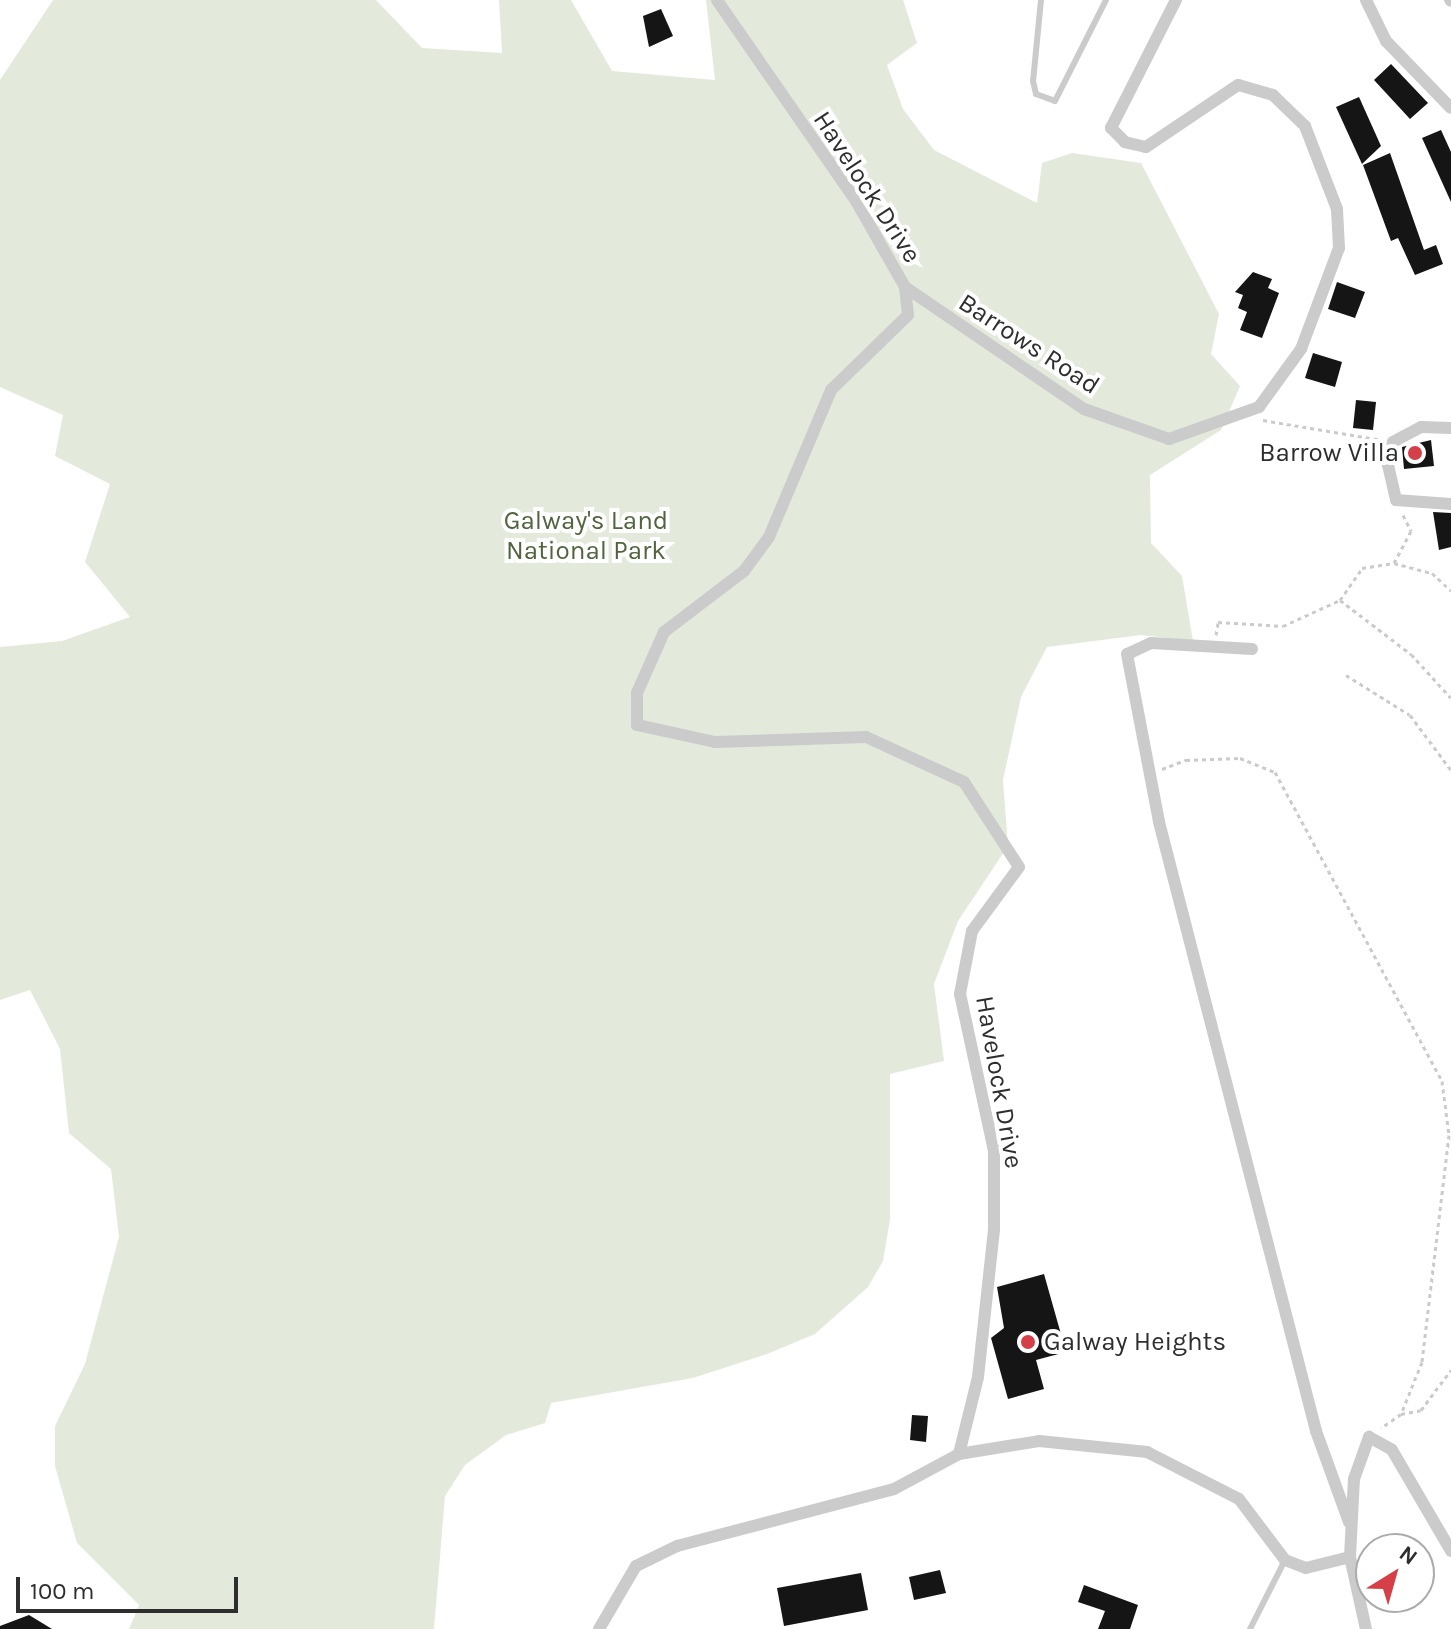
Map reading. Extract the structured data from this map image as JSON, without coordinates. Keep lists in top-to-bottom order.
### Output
{
  "streets": {
    "street": ["Havelock Drive", "Barrows Road"]
  },
  "crossings": [
    ["Havelock Drive", "Barrows Road"]
  ],
  "parks": ["Galway's Land National Park"],
  "places": ["Barrow Villa", "Galway Heights"],
  "scale_bar": "100 m",
  "north": "top right"
}
